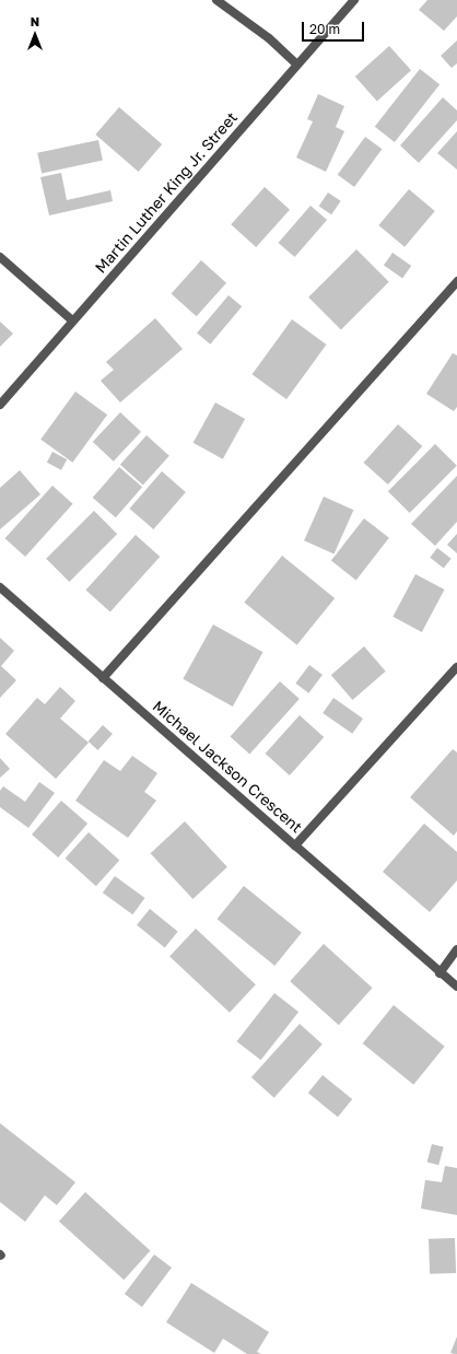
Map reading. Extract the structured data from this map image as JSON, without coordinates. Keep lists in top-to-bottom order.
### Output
{
  "streets": {
    "street": ["Martin Luther King Jr. Street", "Michael Jackson Crescent"]
  },
  "scale_bar": "20 m",
  "north": "top"
}
